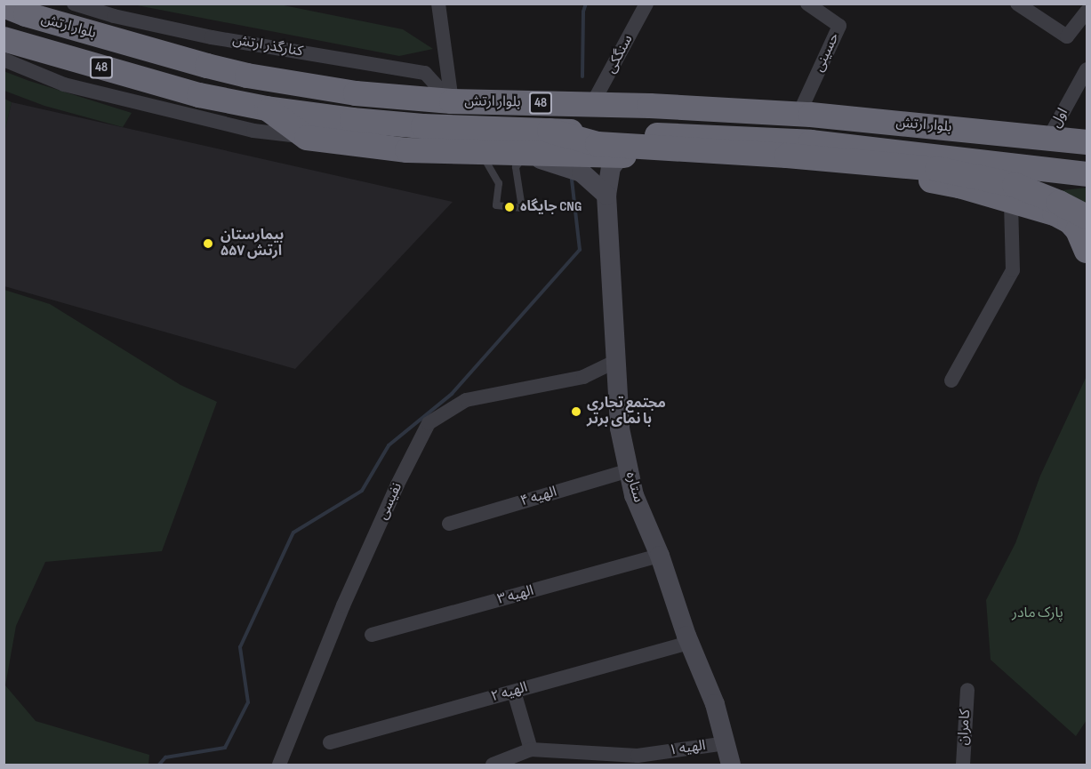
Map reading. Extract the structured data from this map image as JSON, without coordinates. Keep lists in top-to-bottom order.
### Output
{
  "streets": {
    "highway": ["بلوار ارتش", "48"],
    "street": [
      "کنارگذر ارتش",
      "حسینی",
      "سنگکی",
      "اول",
      "ستاره",
      "الهیه ۴",
      "نفیسی",
      "الهیه ۳",
      "الهیه ۲",
      "کامران",
      "الهیه ۱"
    ]
  },
  "crossings": [
    ["بلوار ارتش", "کنارگذر ارتش"],
    ["بلوار ارتش", "حسینی"],
    ["بلوار ارتش", "سنگکی"],
    ["بلوار ارتش", "48"],
    ["بلوار ارتش", "اول"],
    ["ستاره", "الهیه ۴"],
    ["ستاره", "نفیسی"],
    ["ستاره", "الهیه ۳"],
    ["ستاره", "الهیه ۲"],
    ["ستاره", "الهیه ۱"]
  ],
  "parks": ["پارک مادر"],
  "places": ["جایگاه CNG", "بیمارستان ۵۵۷ ارتش", "مجتمع تجاری با نمای برتر"]
}
